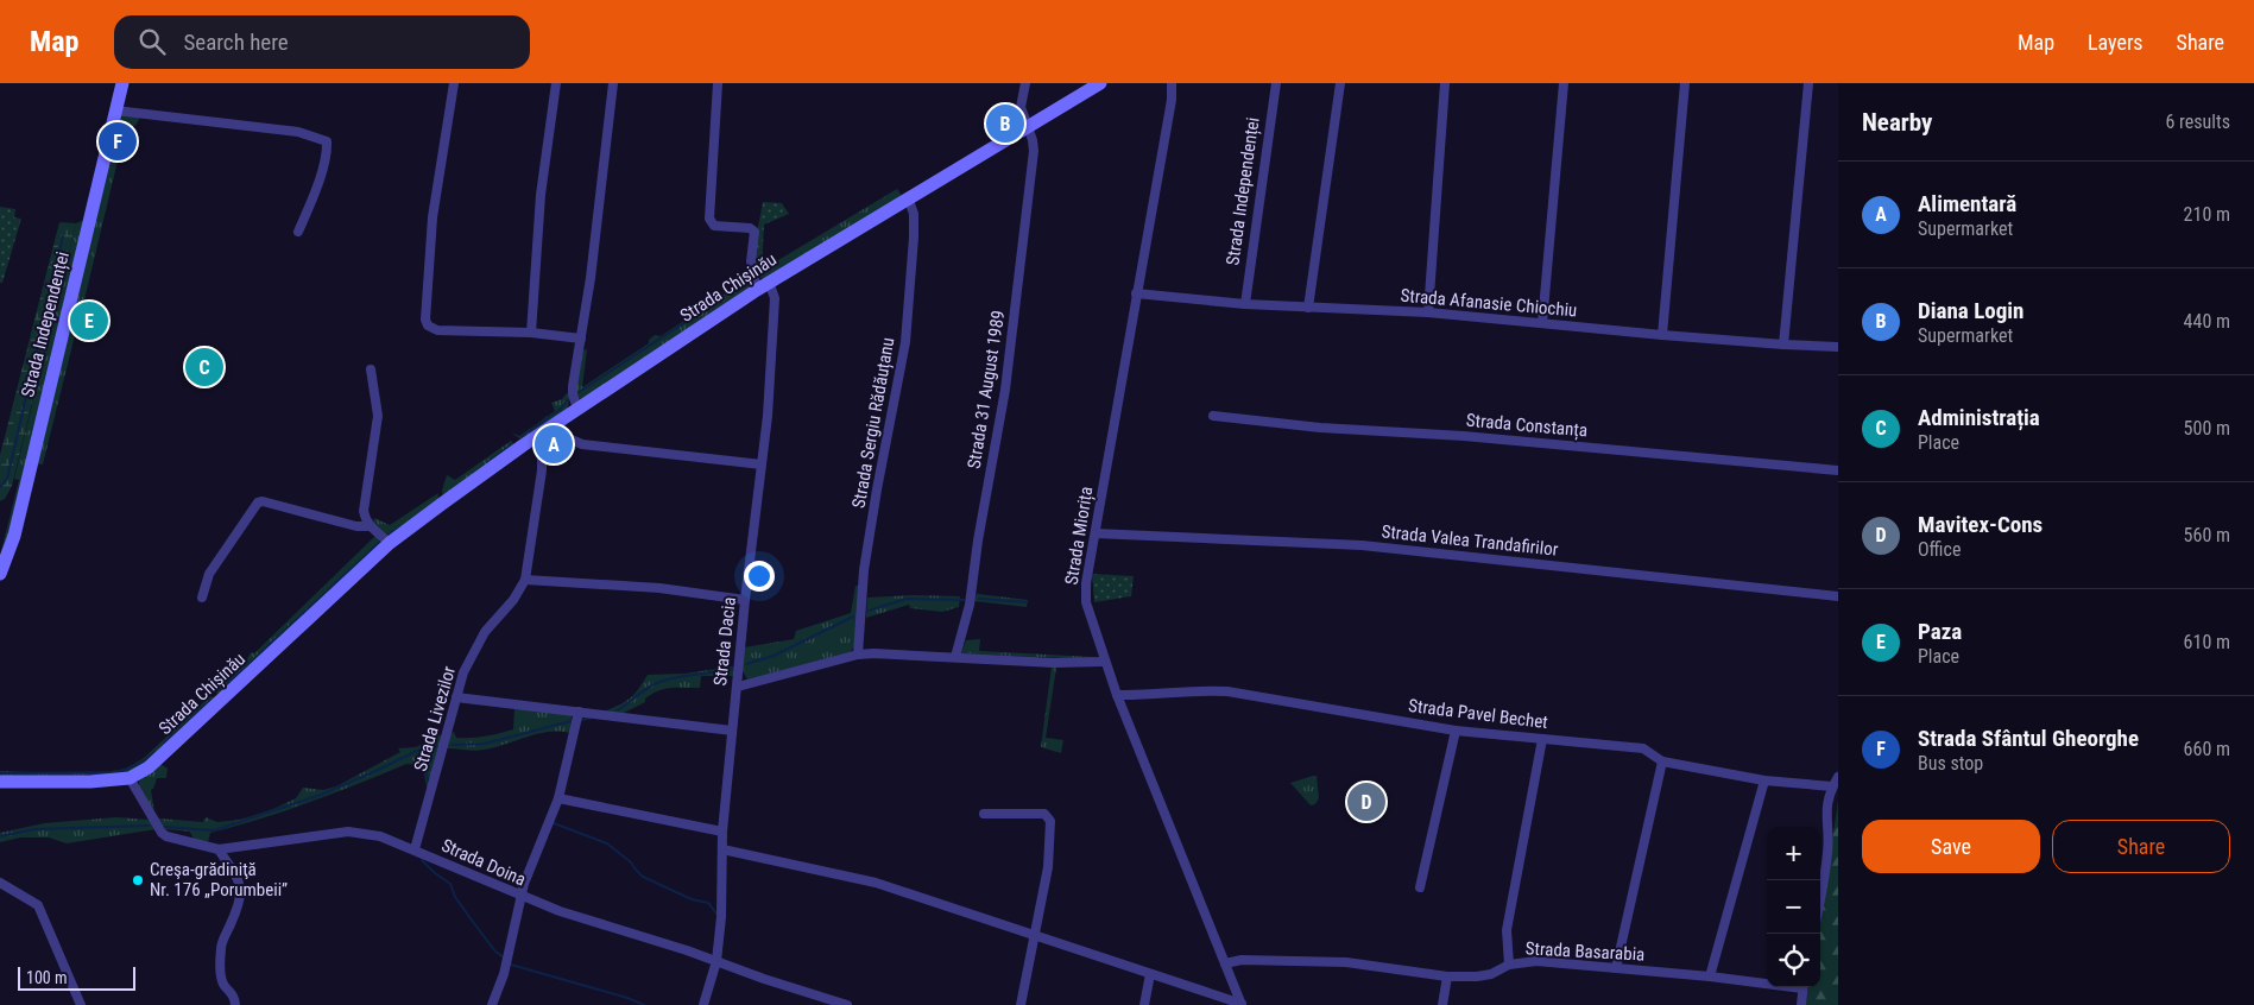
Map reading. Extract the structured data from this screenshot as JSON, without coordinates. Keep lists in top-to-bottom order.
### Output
{
  "streets": {
    "street": [
      "Strada Independenței",
      "Strada Chișinău",
      "Strada Afanasie Chiochiu",
      "Strada 31 August 1989",
      "Strada Sergiu Rădăuțanu",
      "Strada Constanța",
      "Strada Miorița",
      "Strada Valea Trandafirilor",
      "Strada Dacia",
      "Strada Pavel Bechet",
      "Strada Livezilor",
      "Strada Doina",
      "Strada Basarabia"
    ]
  },
  "crossings": [
    ["Strada Independenței", "Strada Afanasie Chiochiu"],
    ["Strada Chișinău", "Strada 31 August 1989"],
    ["Strada Chișinău", "Strada Sergiu Rădăuțanu"],
    ["Strada Chișinău", "Strada Dacia"],
    ["Strada Chișinău", "Strada Livezilor"],
    ["Strada Chișinău", "Strada Doina"],
    ["Strada Afanasie Chiochiu", "Strada Miorița"],
    ["Strada Miorița", "Strada Valea Trandafirilor"],
    ["Strada Miorița", "Strada Pavel Bechet"],
    ["Strada Miorița", "Strada Basarabia"],
    ["Strada Dacia", "Strada Doina"],
    ["Strada Livezilor", "Strada Doina"]
  ],
  "places": ["Creşa-grădiniţă Nr. 176 „Porumbeii”"],
  "scale_bar": "100 m",
  "page": {
    "header": "Map",
    "search": "Search here",
    "nav": ["Map", "Layers", "Share"],
    "heading": ["Nearby", "6 results"],
    "pins": [
      "B",
      "F",
      "E",
      "C",
      "A",
      "D"
    ],
    "list": [
      {
        "mark": "A",
        "name": "Alimentară",
        "note": "Supermarket",
        "value": "210 m"
      },
      {
        "mark": "B",
        "name": "Diana Login",
        "note": "Supermarket",
        "value": "440 m"
      },
      {
        "mark": "C",
        "name": "Administrația",
        "note": "Place",
        "value": "500 m"
      },
      {
        "mark": "D",
        "name": "Mavitex-Cons",
        "note": "Office",
        "value": "560 m"
      },
      {
        "mark": "E",
        "name": "Paza",
        "note": "Place",
        "value": "610 m"
      },
      {
        "mark": "F",
        "name": "Strada Sfântul Gheorghe",
        "note": "Bus stop",
        "value": "660 m"
      }
    ],
    "buttons": ["Save", "Share"],
    "map_buttons": ["+", "−"],
    "scale": "100 m"
  }
}
